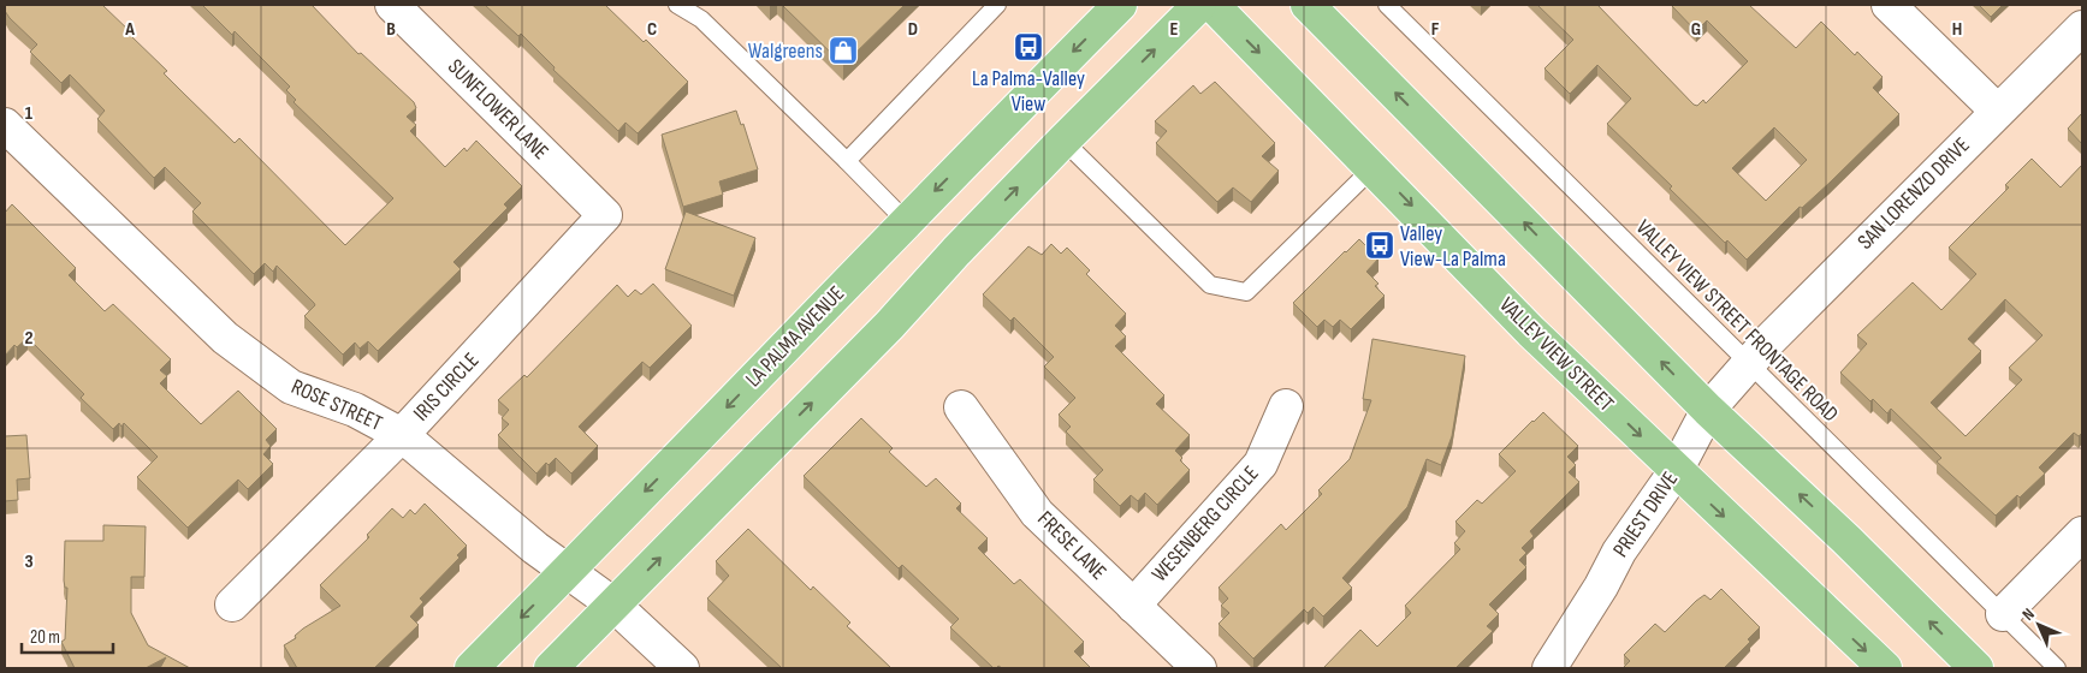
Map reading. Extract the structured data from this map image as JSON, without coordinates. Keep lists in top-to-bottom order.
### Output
{
  "streets": {
    "main road": ["LA PALMA AVENUE", "VALLEY VIEW STREET"],
    "street": [
      "SUNFLOWER LANE",
      "SAN LORENZO DRIVE",
      "IRIS CIRCLE",
      "ROSE STREET",
      "PRIEST DRIVE",
      "WESENBERG CIRCLE",
      "FRESE LANE"
    ],
    "lane": ["VALLEY VIEW STREET FRONTAGE ROAD"]
  },
  "crossings": [
    ["SUNFLOWER LANE", "IRIS CIRCLE"],
    ["SAN LORENZO DRIVE", "VALLEY VIEW STREET FRONTAGE ROAD"],
    ["SAN LORENZO DRIVE", "PRIEST DRIVE"],
    ["VALLEY VIEW STREET FRONTAGE ROAD", "PRIEST DRIVE"],
    ["LA PALMA AVENUE", "ROSE STREET"],
    ["VALLEY VIEW STREET", "PRIEST DRIVE"],
    ["IRIS CIRCLE", "ROSE STREET"],
    ["WESENBERG CIRCLE", "FRESE LANE"]
  ],
  "places": {
    "bus stop": ["La Palma-Valley View", "Valley View-La Palma"],
    "shop": ["Walgreens"]
  },
  "scale_bar": "20 m",
  "north": "top left",
  "grid": {
    "columns": [
      "A",
      "B",
      "C",
      "D",
      "E",
      "F",
      "G",
      "H"
    ],
    "rows": ["1", "2", "3"]
  }
}
